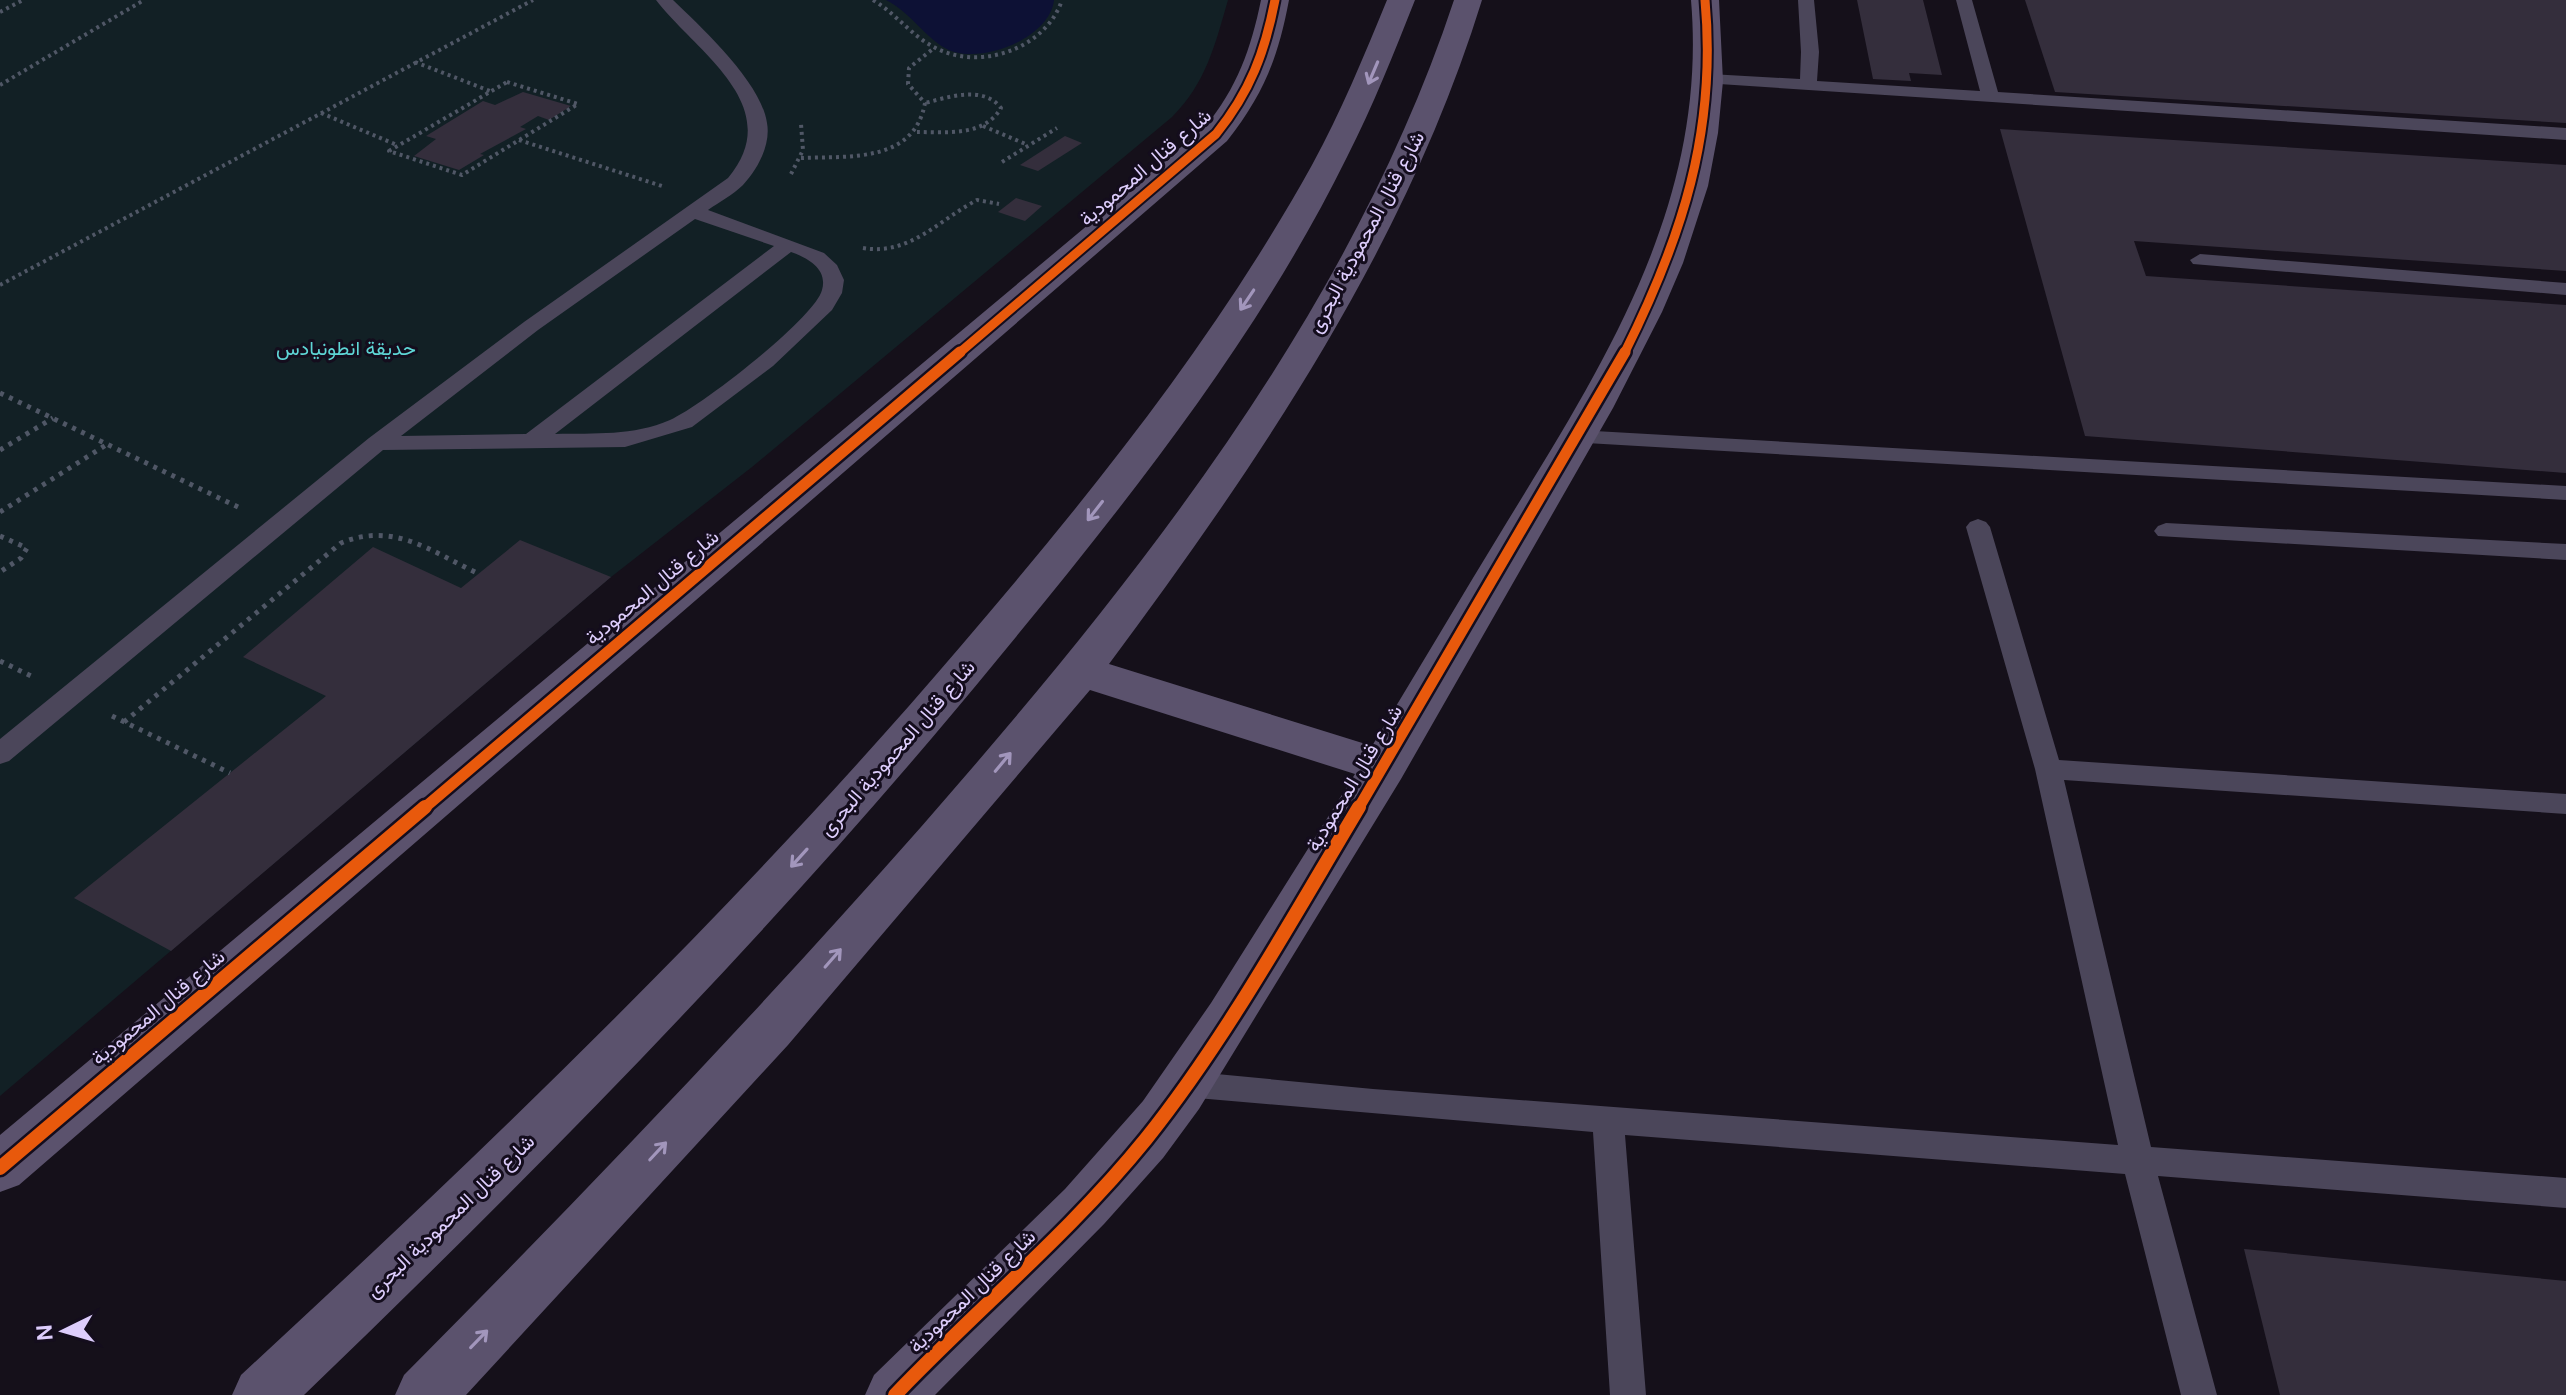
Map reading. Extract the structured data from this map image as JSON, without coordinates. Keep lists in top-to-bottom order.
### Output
{
  "streets": {
    "main road": ["شارع قنال المحمودية", "شارع قنال المحمودية البحرى"]
  },
  "parks": ["حديقة انطونيادس"],
  "north": "left"
}
